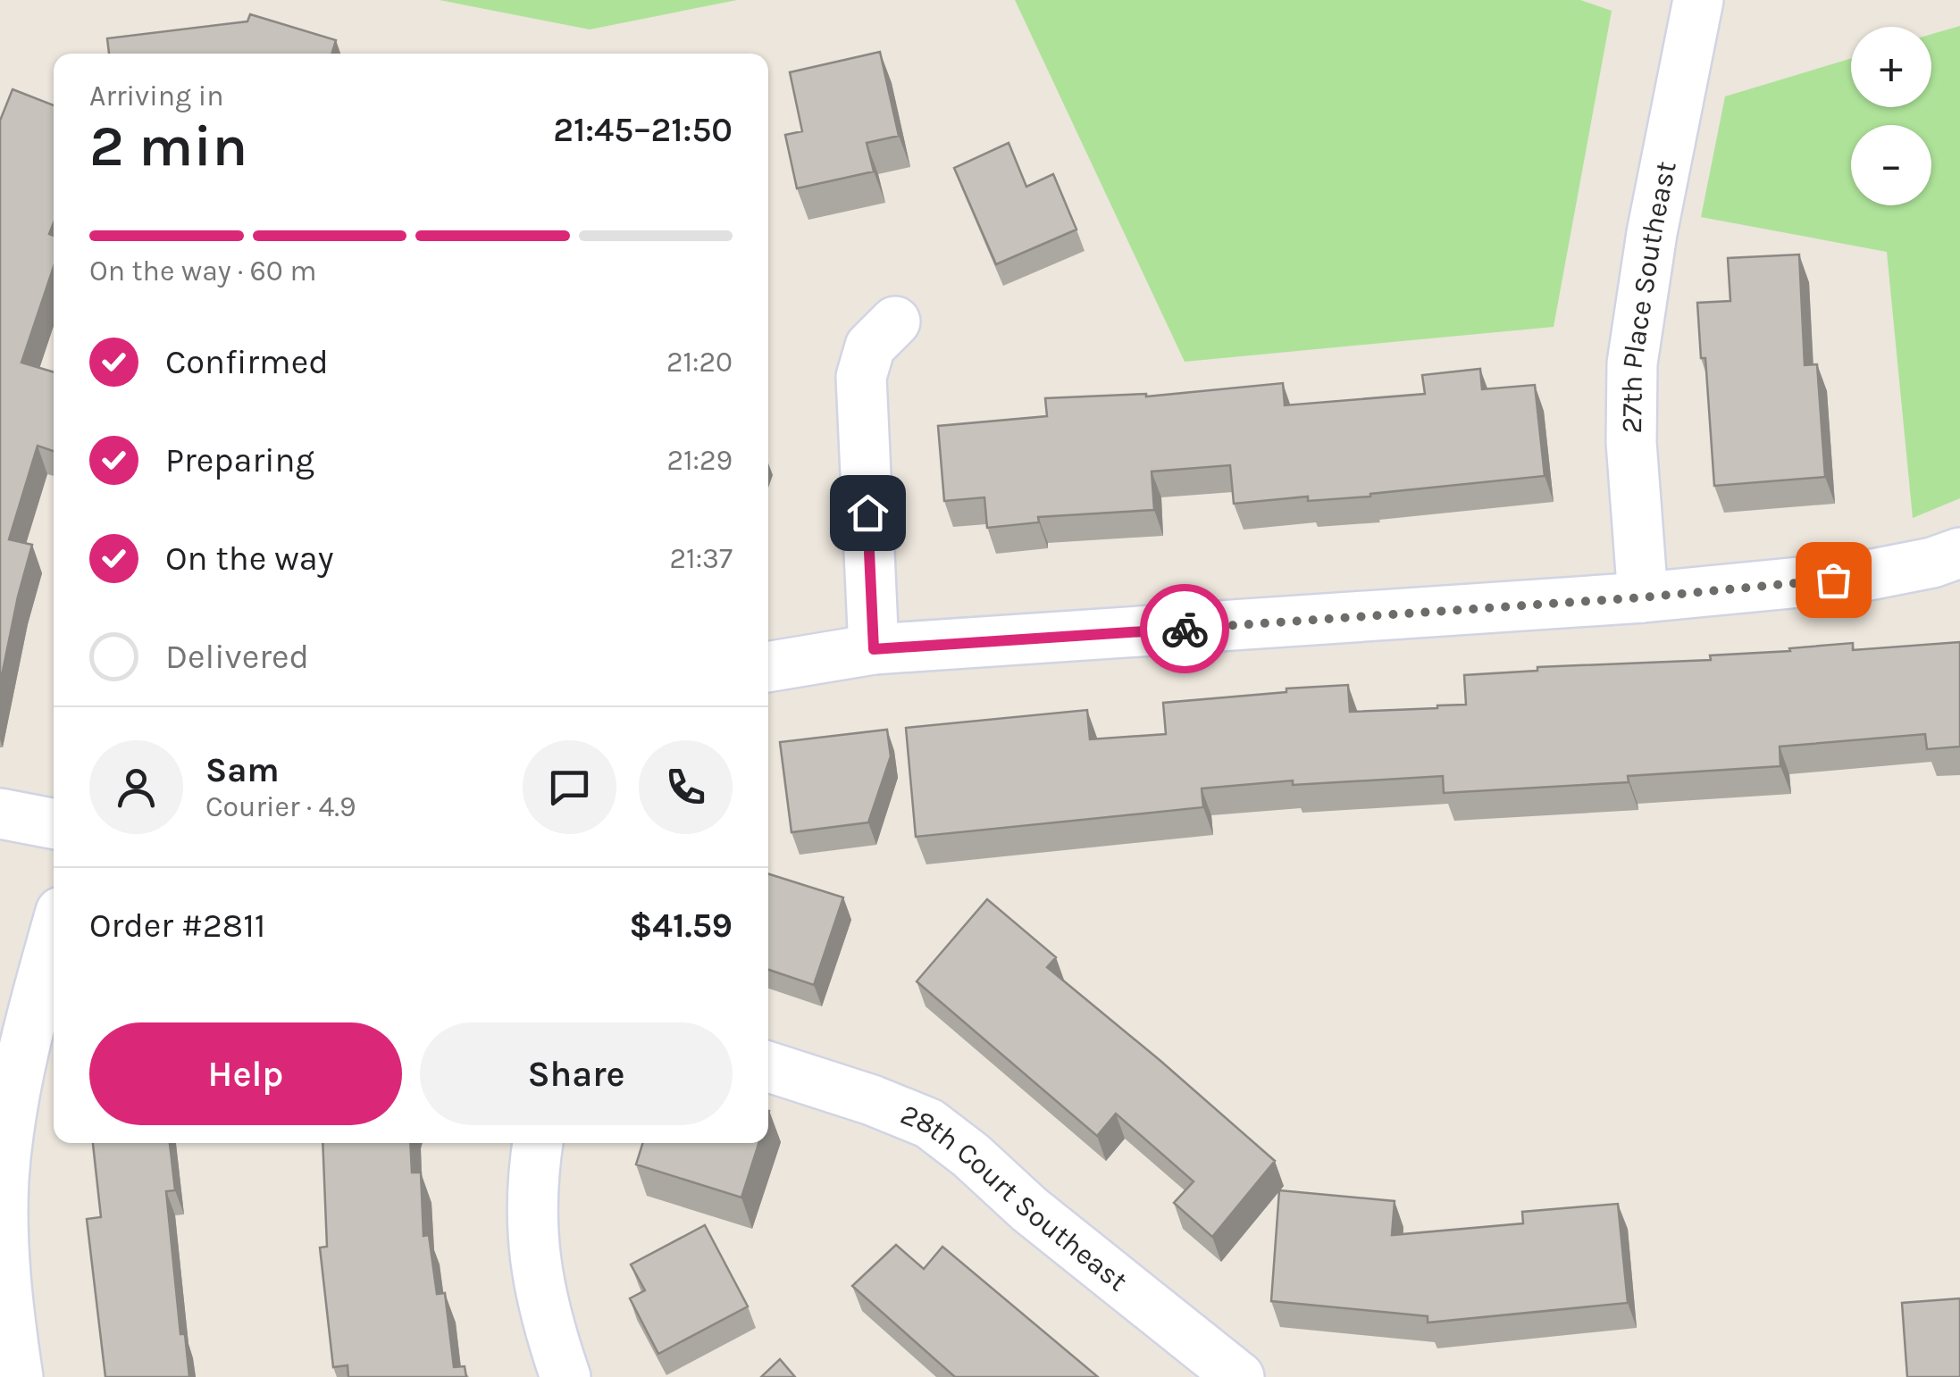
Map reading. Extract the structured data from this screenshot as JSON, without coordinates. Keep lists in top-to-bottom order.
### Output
{
  "streets": {
    "street": ["27th Place Southeast", "28th Court Southeast"]
  },
  "page": {
    "map_buttons": ["+", "−"],
    "heading": ["2 min", "Arriving in", "21:45–21:50"],
    "panel": [
      "Sam",
      "Courier · 4.9",
      "Order #2811",
      "$41.59"
    ],
    "bar": "On the way · 60 m",
    "list": [
      ["Confirmed", "21:20"],
      ["Preparing", "21:29"],
      ["On the way", "21:37"],
      "Delivered"
    ],
    "buttons": ["Help", "Share"]
  }
}
